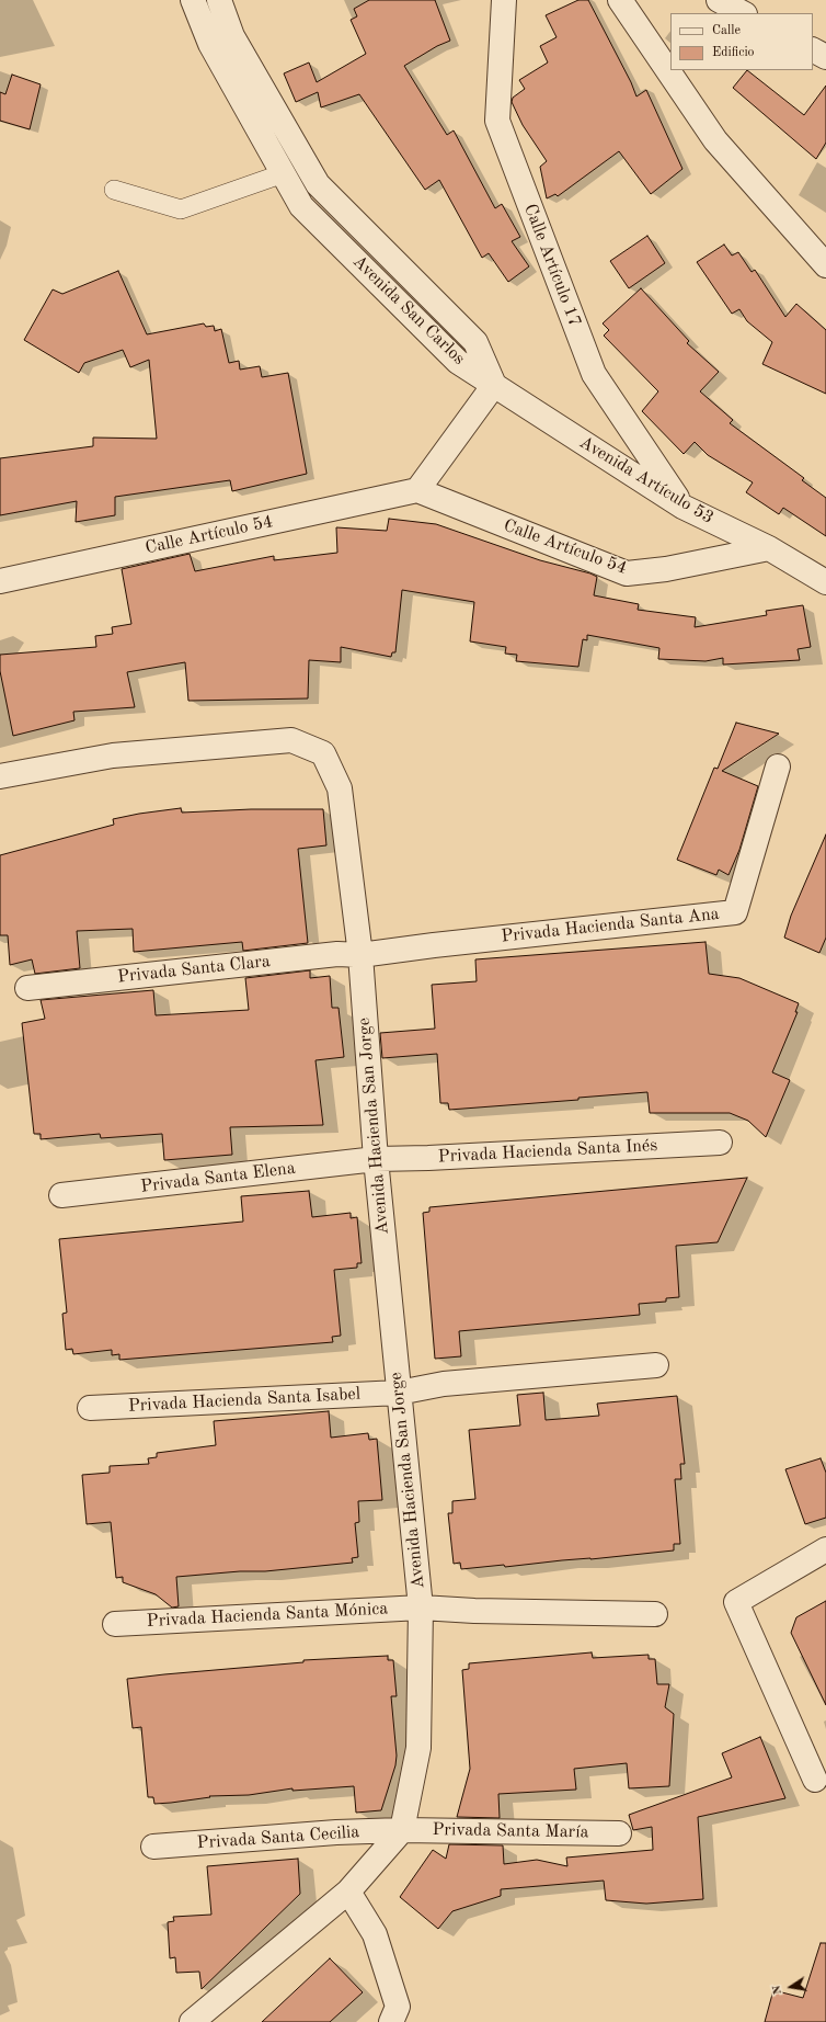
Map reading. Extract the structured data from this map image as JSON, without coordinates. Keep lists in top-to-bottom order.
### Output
{
  "streets": {
    "street": [
      "Calle Artículo 17",
      "Avenida San Carlos",
      "Avenida Artículo 53",
      "Calle Artículo 54",
      "Privada Hacienda Santa Ana",
      "Privada Santa Clara",
      "Avenida Hacienda San Jorge",
      "Privada Hacienda Santa Inés",
      "Privada Santa Elena",
      "Privada Hacienda Santa Isabel",
      "Privada Hacienda Santa Mónica",
      "Privada Santa María",
      "Privada Santa Cecilia"
    ]
  },
  "crossings": [
    ["Calle Artículo 17", "Avenida Artículo 53"],
    ["Avenida San Carlos", "Avenida Artículo 53"],
    ["Avenida Artículo 53", "Calle Artículo 54"],
    ["Privada Hacienda Santa Ana", "Privada Santa Clara"],
    ["Privada Hacienda Santa Ana", "Avenida Hacienda San Jorge"],
    ["Privada Santa Clara", "Avenida Hacienda San Jorge"],
    ["Avenida Hacienda San Jorge", "Privada Hacienda Santa Inés"],
    ["Avenida Hacienda San Jorge", "Privada Santa Elena"],
    ["Avenida Hacienda San Jorge", "Privada Hacienda Santa Isabel"],
    ["Avenida Hacienda San Jorge", "Privada Hacienda Santa Mónica"],
    ["Avenida Hacienda San Jorge", "Privada Santa María"],
    ["Avenida Hacienda San Jorge", "Privada Santa Cecilia"],
    ["Privada Hacienda Santa Inés", "Privada Santa Elena"],
    ["Privada Santa María", "Privada Santa Cecilia"]
  ],
  "legend": ["Calle", "Edificio"],
  "north": "left"
}
